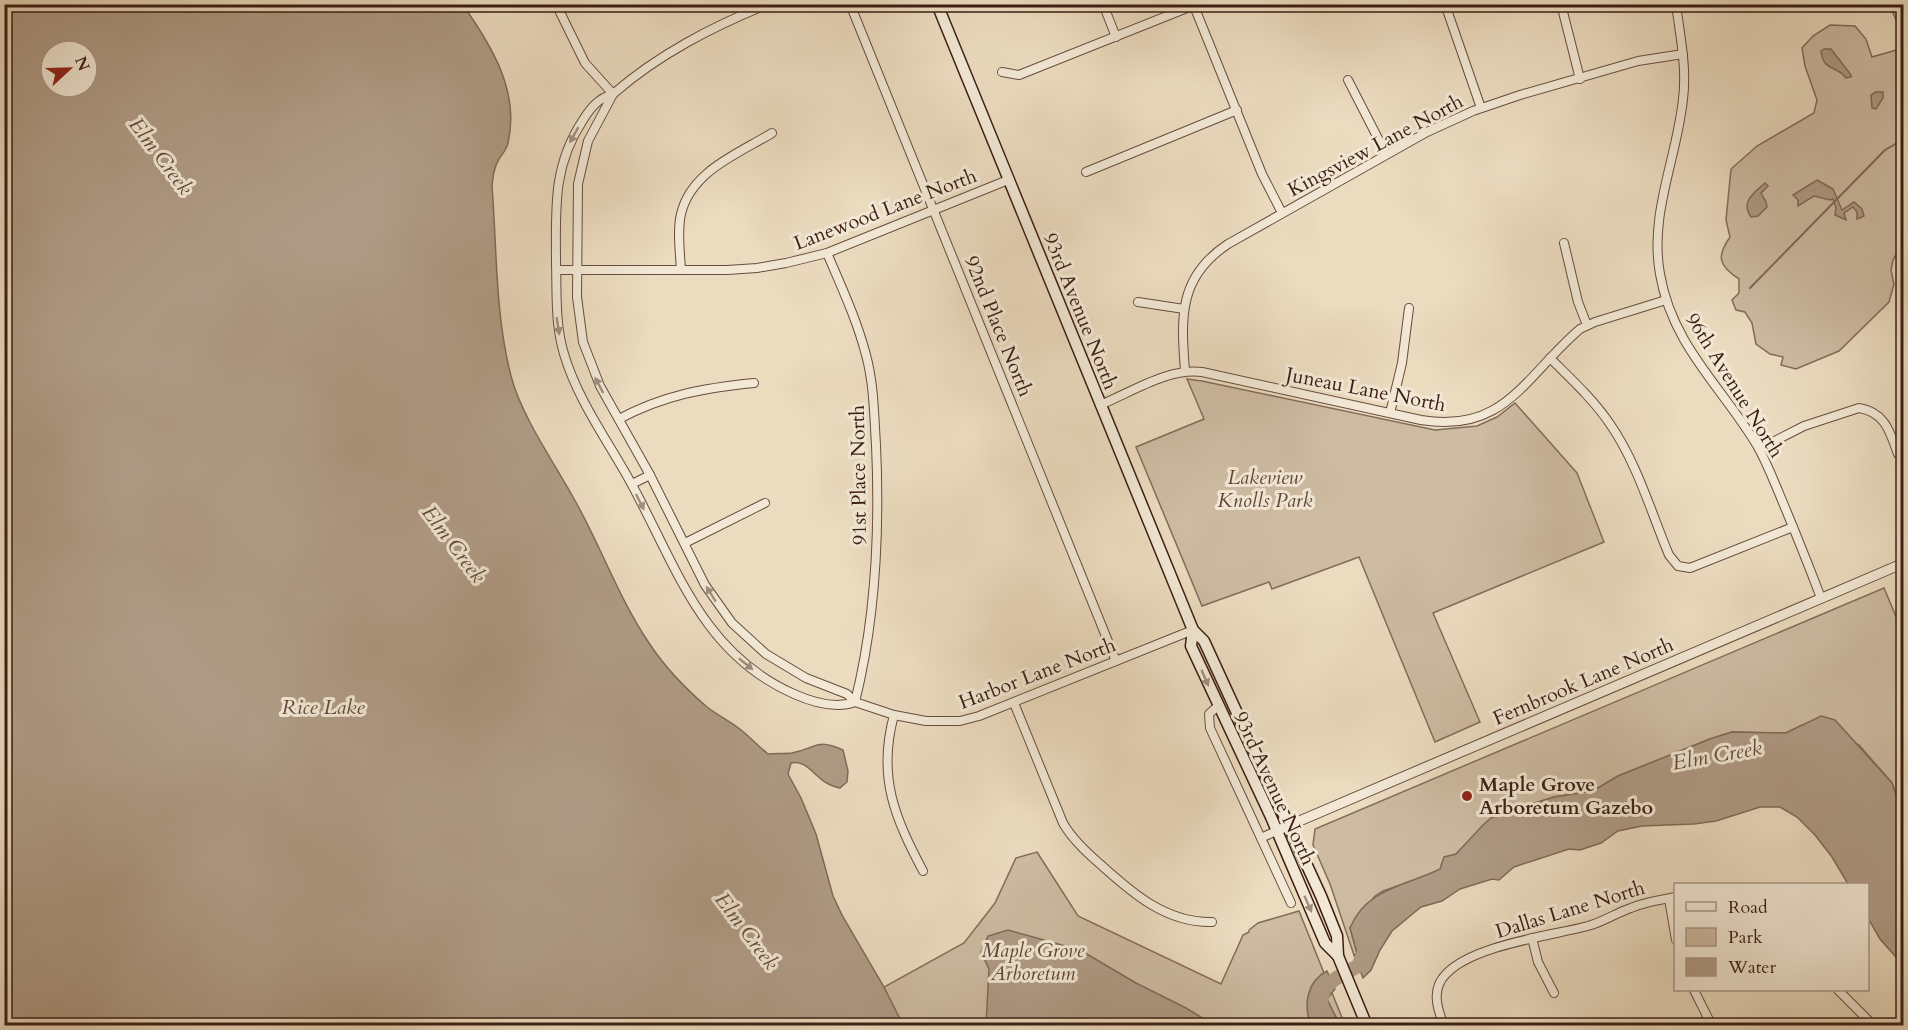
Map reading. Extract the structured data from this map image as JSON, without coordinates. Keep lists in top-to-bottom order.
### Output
{
  "streets": {
    "main road": ["93rd Avenue North"],
    "street": [
      "Kingsview Lane North",
      "Lanewood Lane North",
      "92nd Place North",
      "96th Avenue North",
      "Juneau Lane North",
      "91st Place North",
      "Harbor Lane North",
      "Fernbrook Lane North",
      "Dallas Lane North"
    ]
  },
  "crossings": [
    ["Kingsview Lane North", "96th Avenue North"],
    ["Kingsview Lane North", "Juneau Lane North"],
    ["Lanewood Lane North", "93rd Avenue North"],
    ["Lanewood Lane North", "92nd Place North"],
    ["Lanewood Lane North", "91st Place North"],
    ["93rd Avenue North", "Juneau Lane North"],
    ["93rd Avenue North", "Harbor Lane North"],
    ["93rd Avenue North", "Fernbrook Lane North"],
    ["92nd Place North", "Harbor Lane North"],
    ["96th Avenue North", "Juneau Lane North"],
    ["96th Avenue North", "Fernbrook Lane North"],
    ["91st Place North", "Harbor Lane North"]
  ],
  "water": ["Elm Creek", "Rice Lake"],
  "parks": ["Lakeview Knolls Park", "Maple Grove Arboretum"],
  "places": ["Maple Grove Arboretum Gazebo"],
  "legend": ["Road", "Park", "Water"],
  "north": "right"
}
